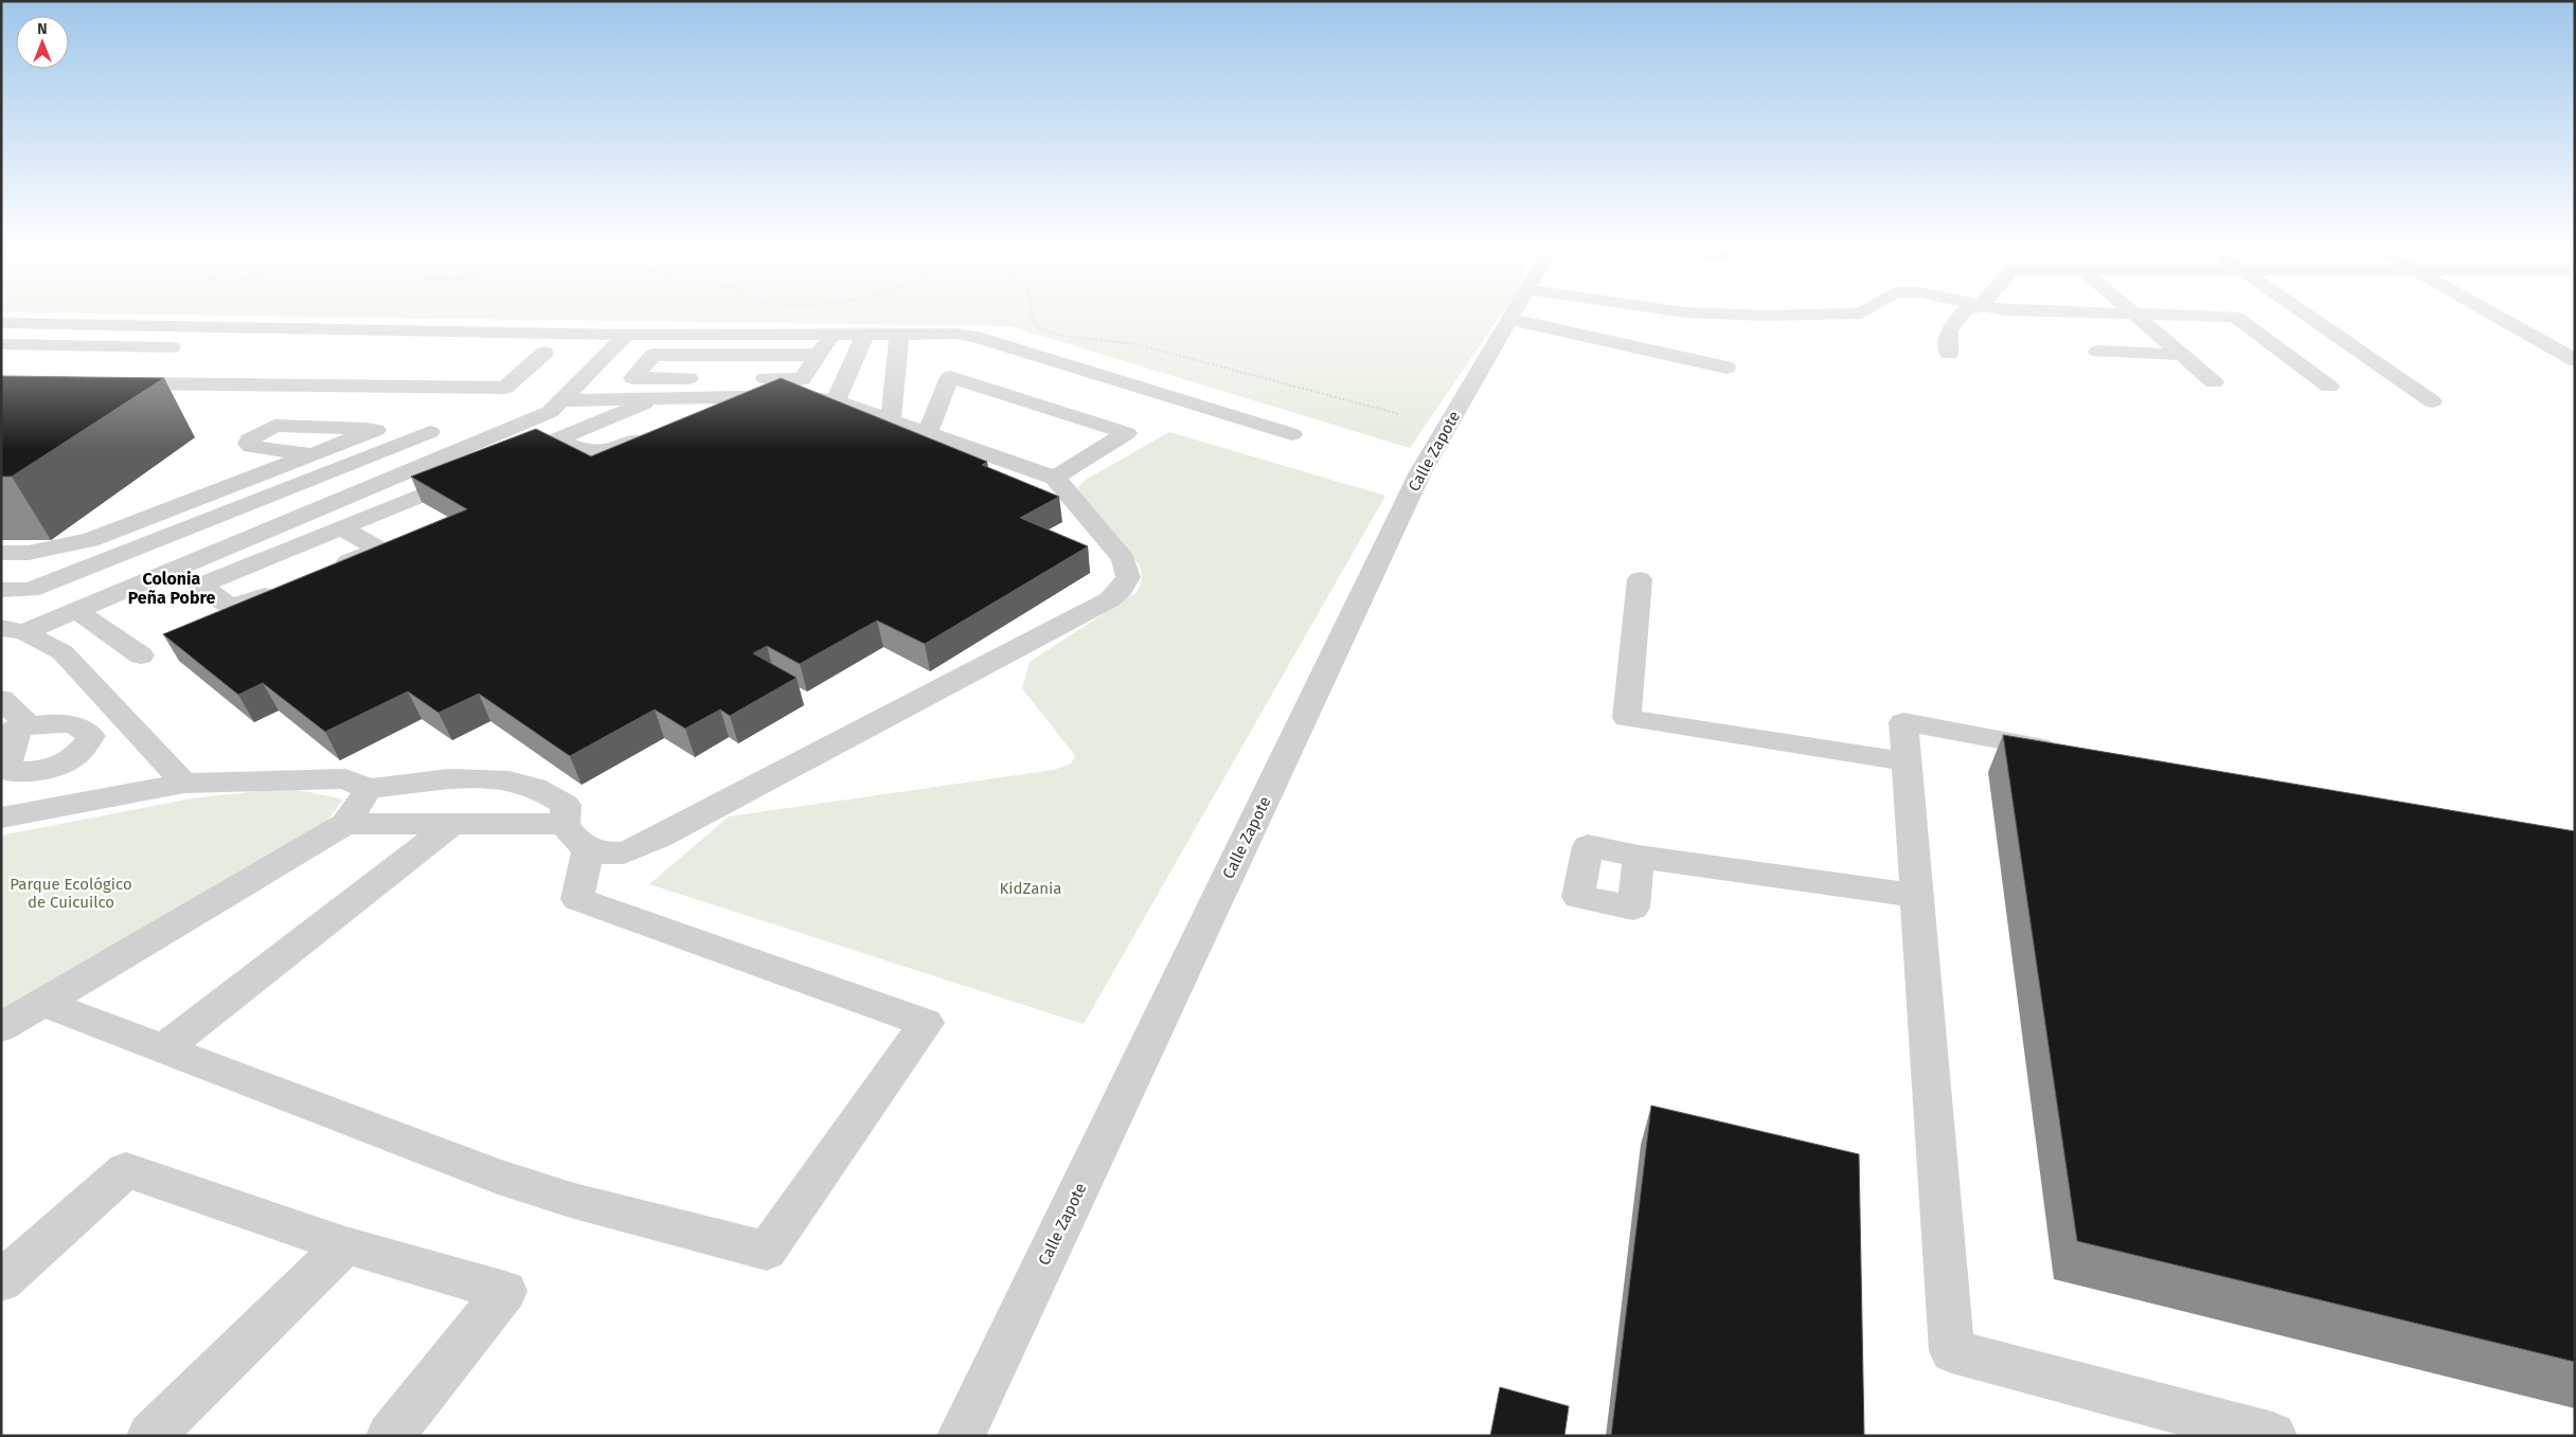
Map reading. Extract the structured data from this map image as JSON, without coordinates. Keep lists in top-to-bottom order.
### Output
{
  "streets": {
    "street": ["Calle Zapote"]
  },
  "districts": ["Colonia Peña Pobre"],
  "parks": ["Parque Ecológico de Cuicuilco", "KidZania"],
  "north": "top"
}
